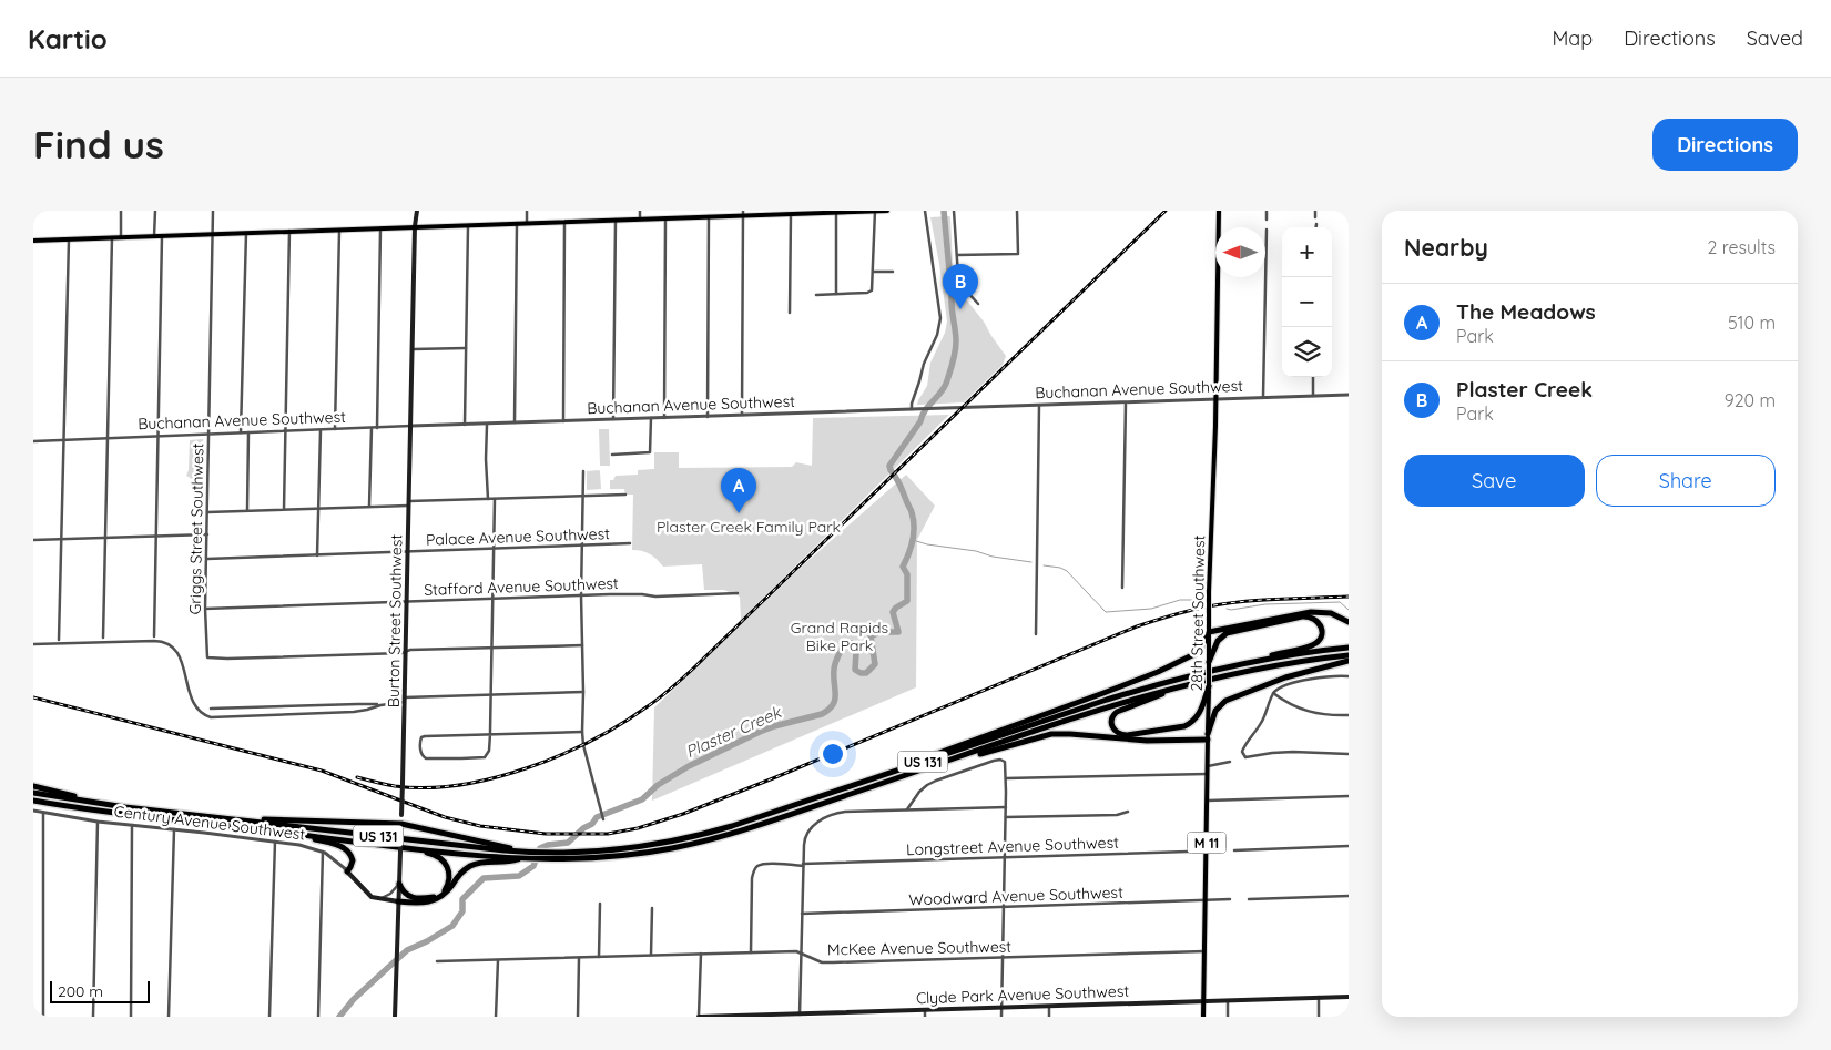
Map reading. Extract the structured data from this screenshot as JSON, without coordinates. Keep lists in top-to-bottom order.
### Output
{
  "streets": {
    "highway": ["US 131"],
    "main road": [
      "28th Street Southwest",
      "Burton Street Southwest",
      "Century Avenue Southwest",
      "M 11",
      "Clyde Park Avenue Southwest"
    ],
    "street": [
      "Buchanan Avenue Southwest",
      "Griggs Street Southwest",
      "Palace Avenue Southwest",
      "Stafford Avenue Southwest",
      "Longstreet Avenue Southwest",
      "Woodward Avenue Southwest",
      "McKee Avenue Southwest"
    ]
  },
  "crossings": [
    ["Buchanan Avenue Southwest", "Griggs Street Southwest"],
    ["Buchanan Avenue Southwest", "28th Street Southwest"],
    ["Buchanan Avenue Southwest", "Burton Street Southwest"],
    ["Griggs Street Southwest", "Palace Avenue Southwest"],
    ["Griggs Street Southwest", "Stafford Avenue Southwest"],
    ["Griggs Street Southwest", "Burton Street Southwest"],
    ["Palace Avenue Southwest", "Burton Street Southwest"],
    ["Stafford Avenue Southwest", "Burton Street Southwest"],
    ["28th Street Southwest", "Longstreet Avenue Southwest"],
    ["28th Street Southwest", "Woodward Avenue Southwest"],
    ["28th Street Southwest", "McKee Avenue Southwest"],
    ["28th Street Southwest", "Clyde Park Avenue Southwest"],
    ["Longstreet Avenue Southwest", "McKee Avenue Southwest"]
  ],
  "water": ["Plaster Creek"],
  "parks": ["Plaster Creek Family Park", "Grand Rapids Bike Park"],
  "scale_bar": "200 m",
  "north": "left",
  "page": {
    "header": "Kartio",
    "nav": ["Map", "Directions", "Saved"],
    "buttons": [
      "Directions",
      ["Save", "Share"]
    ],
    "title": "Find us",
    "heading": ["Nearby", "2 results"],
    "map_buttons": ["+", "−"],
    "pins": ["B", "A"],
    "list": [
      {
        "mark": "A",
        "name": "The Meadows",
        "note": "Park",
        "value": "510 m"
      },
      {
        "mark": "B",
        "name": "Plaster Creek",
        "note": "Park",
        "value": "920 m"
      }
    ],
    "scale": "200 m"
  }
}
